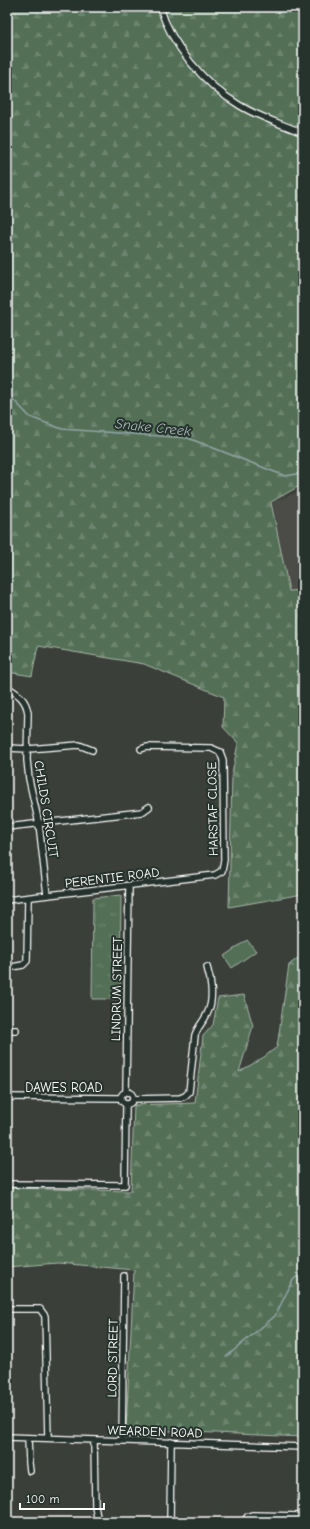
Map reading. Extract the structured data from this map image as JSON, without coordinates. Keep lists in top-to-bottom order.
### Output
{
  "streets": {
    "street": [
      "CHILDS CIRCUIT",
      "HARSTAF CLOSE",
      "PERENTIE ROAD",
      "LINDRUM STREET",
      "DAWES ROAD",
      "LORD STREET",
      "WEARDEN ROAD"
    ]
  },
  "crossings": [
    ["CHILDS CIRCUIT", "PERENTIE ROAD"],
    ["HARSTAF CLOSE", "PERENTIE ROAD"],
    ["PERENTIE ROAD", "LINDRUM STREET"],
    ["LINDRUM STREET", "DAWES ROAD"],
    ["LORD STREET", "WEARDEN ROAD"]
  ],
  "water": ["Snake Creek"],
  "scale_bar": "100 m"
}
